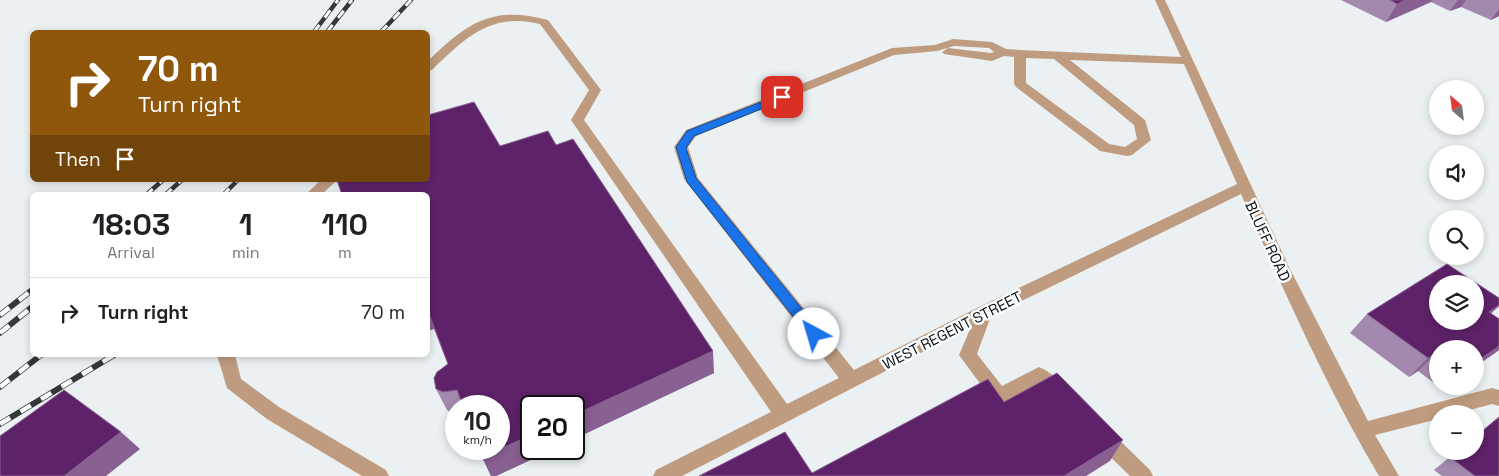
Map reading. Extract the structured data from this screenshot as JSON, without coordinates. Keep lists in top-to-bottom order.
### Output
{
  "streets": {
    "street": ["BLUFF ROAD", "WEST REGENT STREET"]
  },
  "crossings": [
    ["BLUFF ROAD", "WEST REGENT STREET"]
  ],
  "north": "top left",
  "page": {
    "turn": ["70 m", "Turn right"],
    "map_buttons": ["+", "−"],
    "then": "Then",
    "eta": [
      "18:03",
      "Arrival",
      "1",
      "min",
      "110",
      "m"
    ],
    "list": [
      {
        "name": "Turn right",
        "value": "70 m"
      }
    ],
    "speed": "10 km/h",
    "limit": "20"
  }
}
